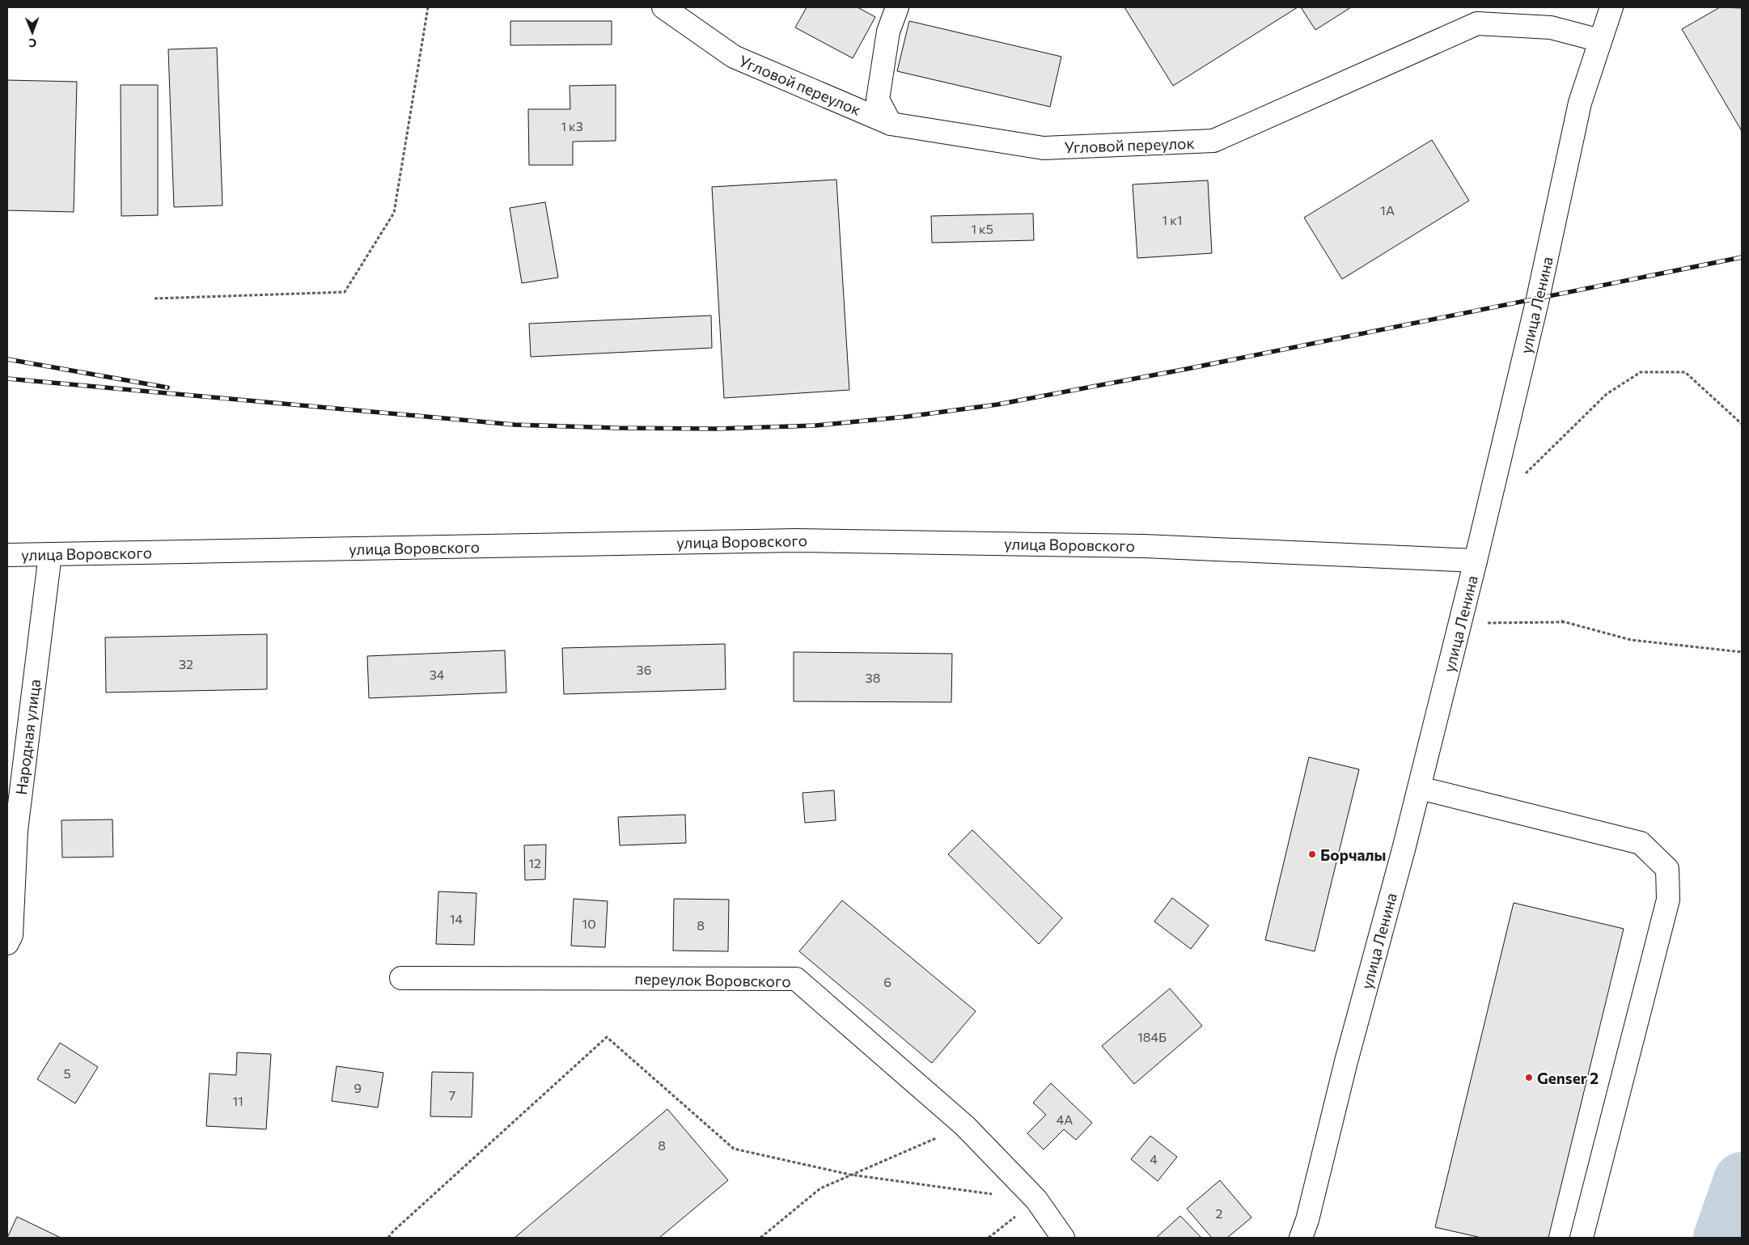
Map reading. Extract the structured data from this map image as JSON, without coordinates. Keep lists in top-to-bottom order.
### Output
{
  "streets": {
    "street": [
      "Угловой переулок",
      "улица Ленина",
      "улица Воровского",
      "Народная улица",
      "переулок Воровского"
    ]
  },
  "crossings": [
    ["Угловой переулок", "улица Ленина"],
    ["улица Ленина", "улица Воровского"],
    ["улица Воровского", "Народная улица"]
  ],
  "places": ["Борчалы", "Genser 2"],
  "house_numbers": [
    "1 к3",
    "1А",
    "1 к1",
    "1 к5",
    "32",
    "36",
    "34",
    "38",
    "12",
    "14",
    "10",
    "8",
    "6",
    "184Б",
    "5",
    "9",
    "7",
    "11",
    "4А",
    "8",
    "4",
    "2"
  ],
  "north": "bottom"
}
